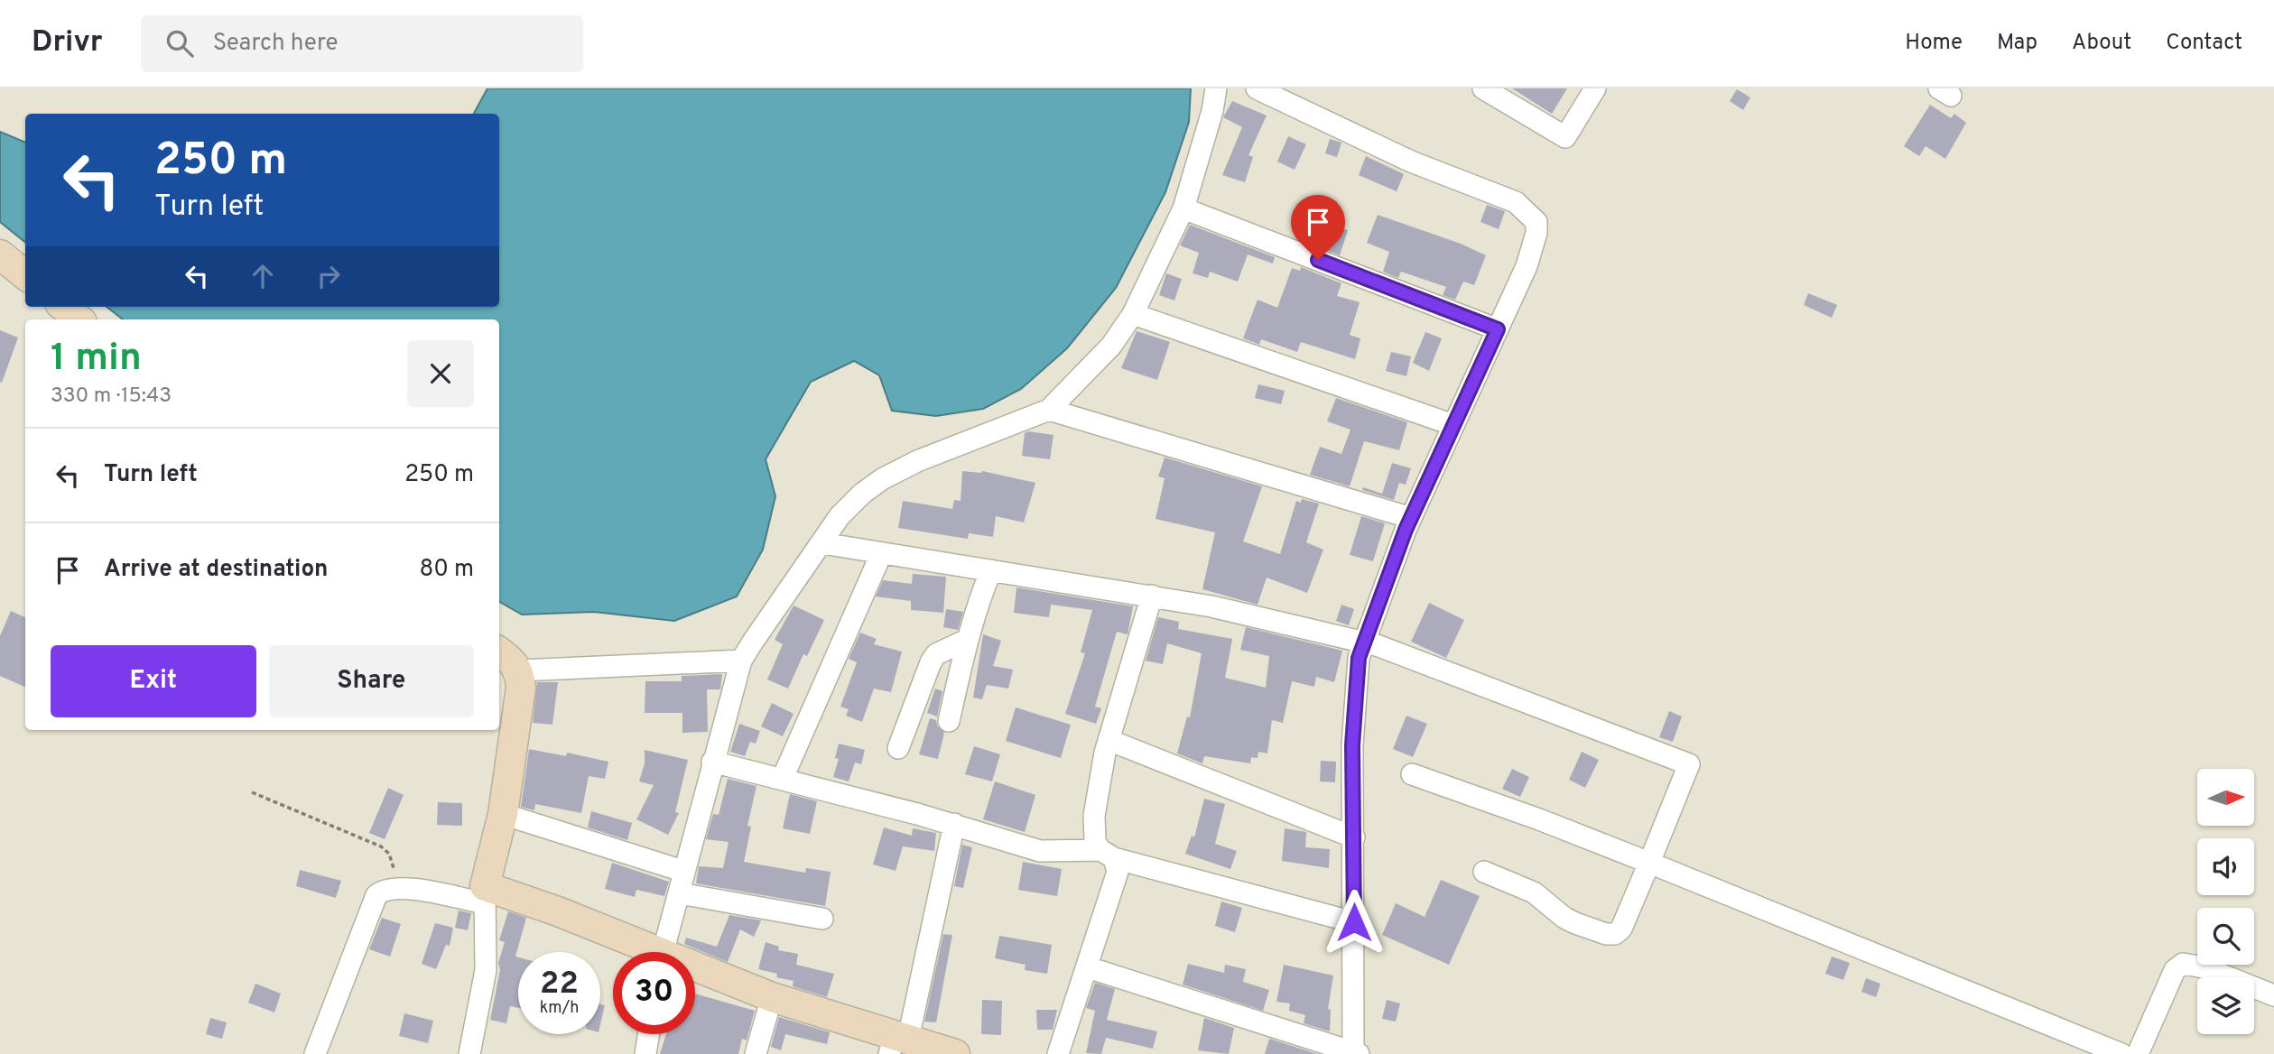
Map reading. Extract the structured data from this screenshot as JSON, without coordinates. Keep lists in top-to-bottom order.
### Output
{
  "north": "right",
  "page": {
    "header": "Drivr",
    "search": "Search here",
    "nav": [
      "Home",
      "Map",
      "About",
      "Contact"
    ],
    "turn": ["250 m", "Turn left"],
    "heading": ["1 min", "330 m · 15:43"],
    "list": [
      {
        "name": "Turn left",
        "value": "250 m"
      },
      {
        "name": "Arrive at destination",
        "value": "80 m"
      }
    ],
    "buttons": ["Exit", "Share"],
    "speed": "22 km/h",
    "limit": "30"
  }
}
